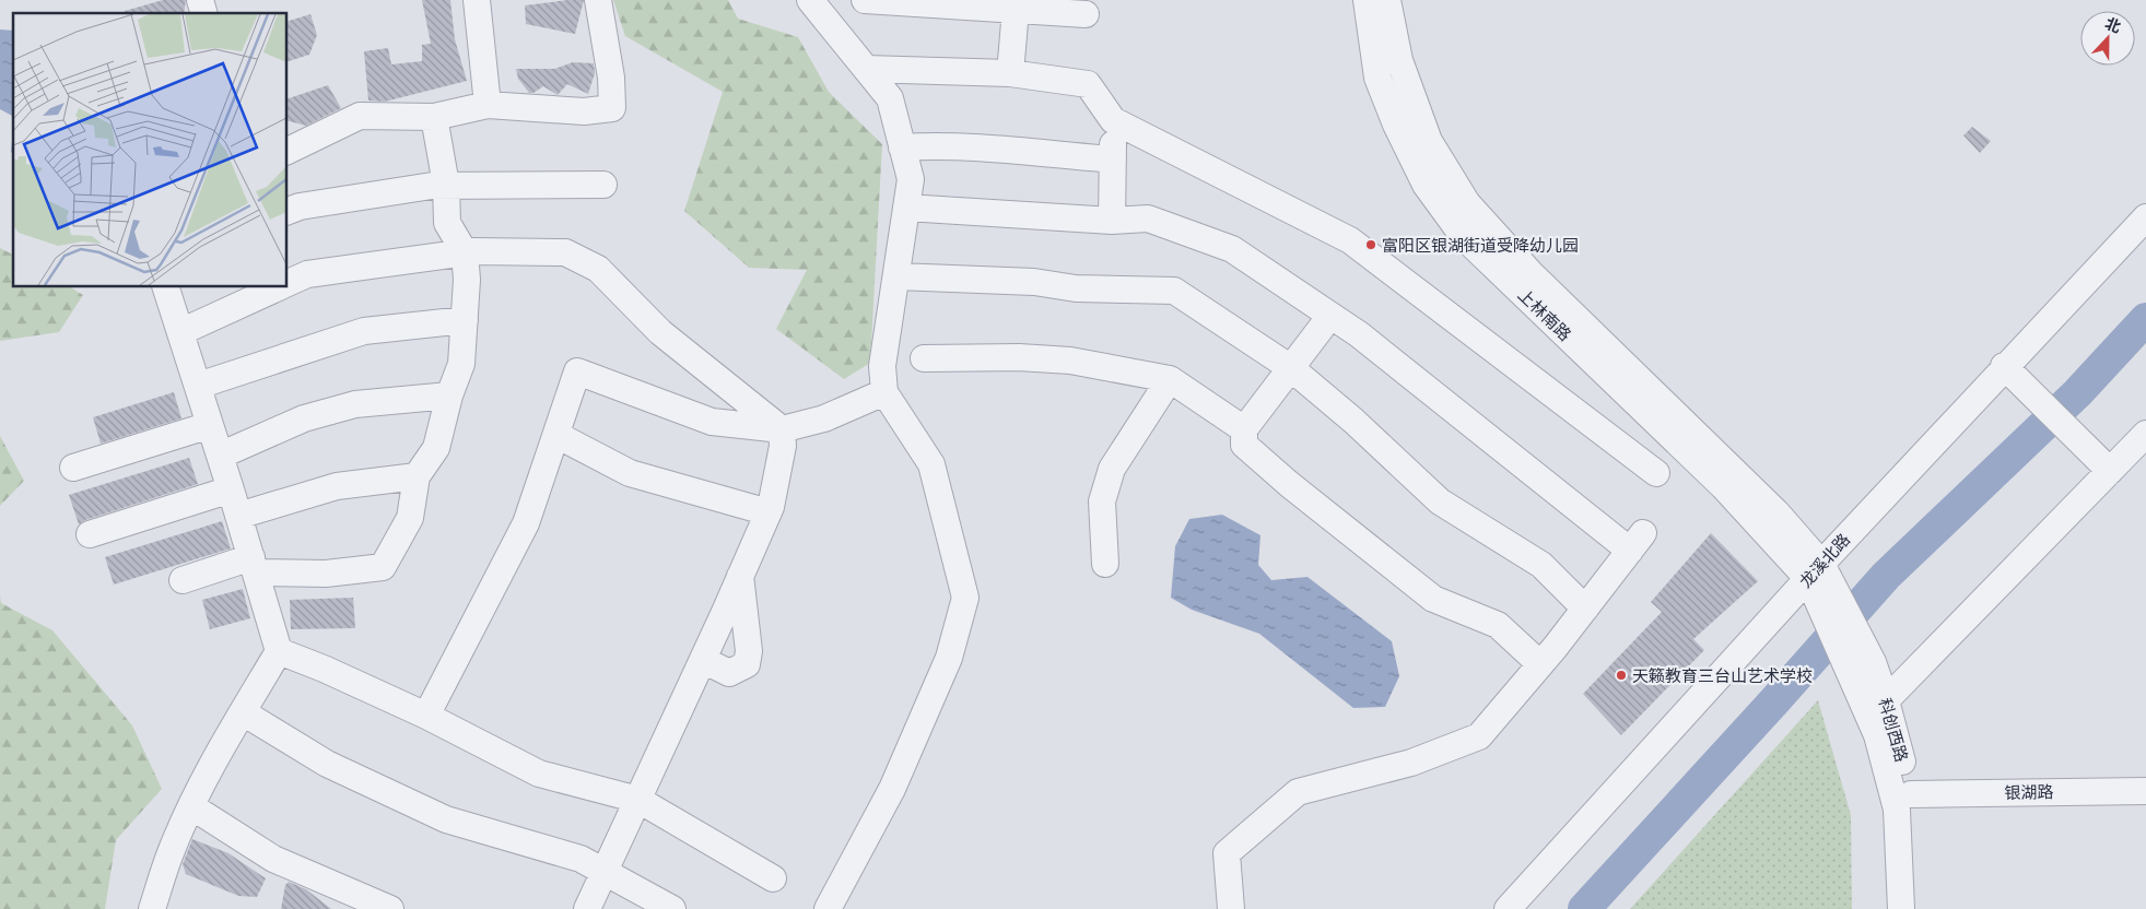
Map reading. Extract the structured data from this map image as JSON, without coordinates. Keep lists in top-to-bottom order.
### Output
{
  "streets": {
    "street": [
      "上林南路",
      "龙溪北路",
      "科创西路",
      "银湖路"
    ]
  },
  "crossings": [
    ["上林南路", "龙溪北路"],
    ["上林南路", "科创西路"],
    ["龙溪北路", "科创西路"],
    ["科创西路", "银湖路"]
  ],
  "places": ["富阳区银湖街道受降幼儿园", "天籁教育三台山艺术学校"],
  "north": "top"
}
